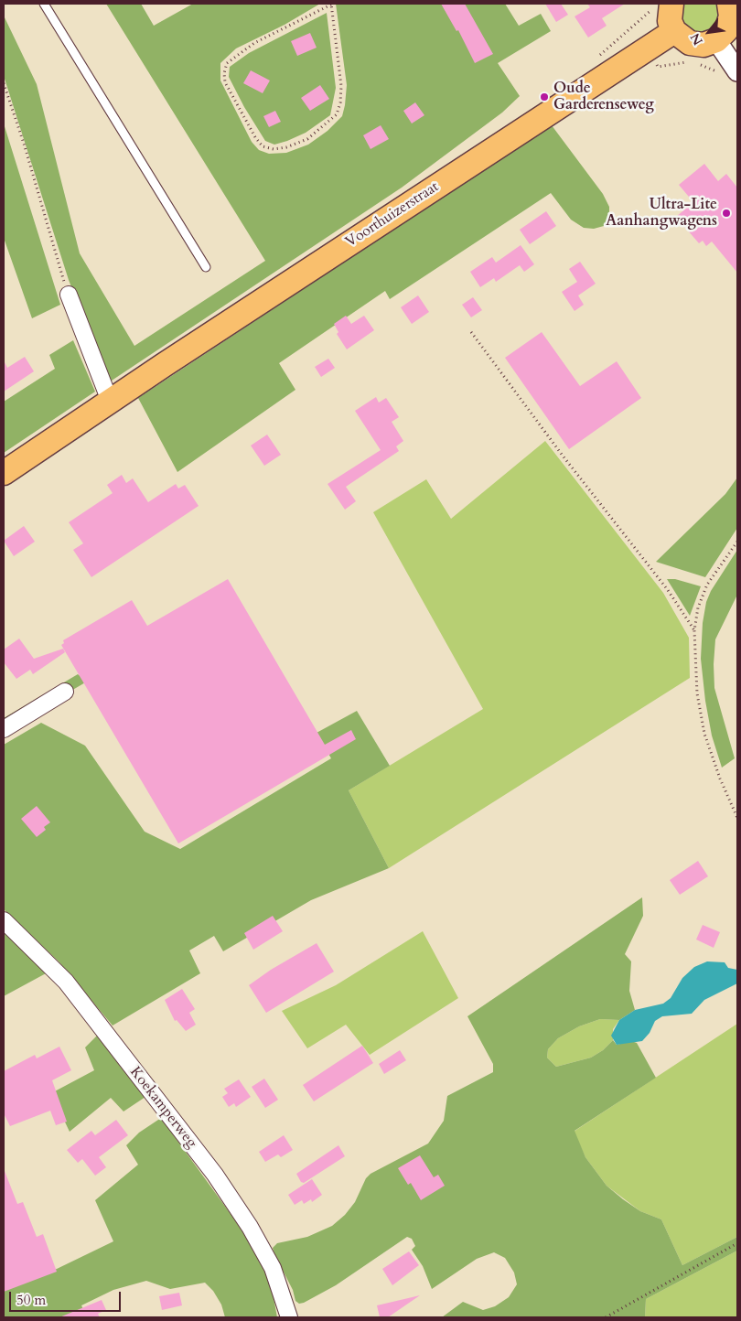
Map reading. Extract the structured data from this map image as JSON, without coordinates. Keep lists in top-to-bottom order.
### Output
{
  "streets": {
    "main road": ["Voorthuizerstraat"],
    "street": ["Koekamperweg"]
  },
  "places": ["Oude Garderenseweg", "Ultra-Lite Aanhangwagens"],
  "scale_bar": "50 m",
  "north": "bottom left"
}
